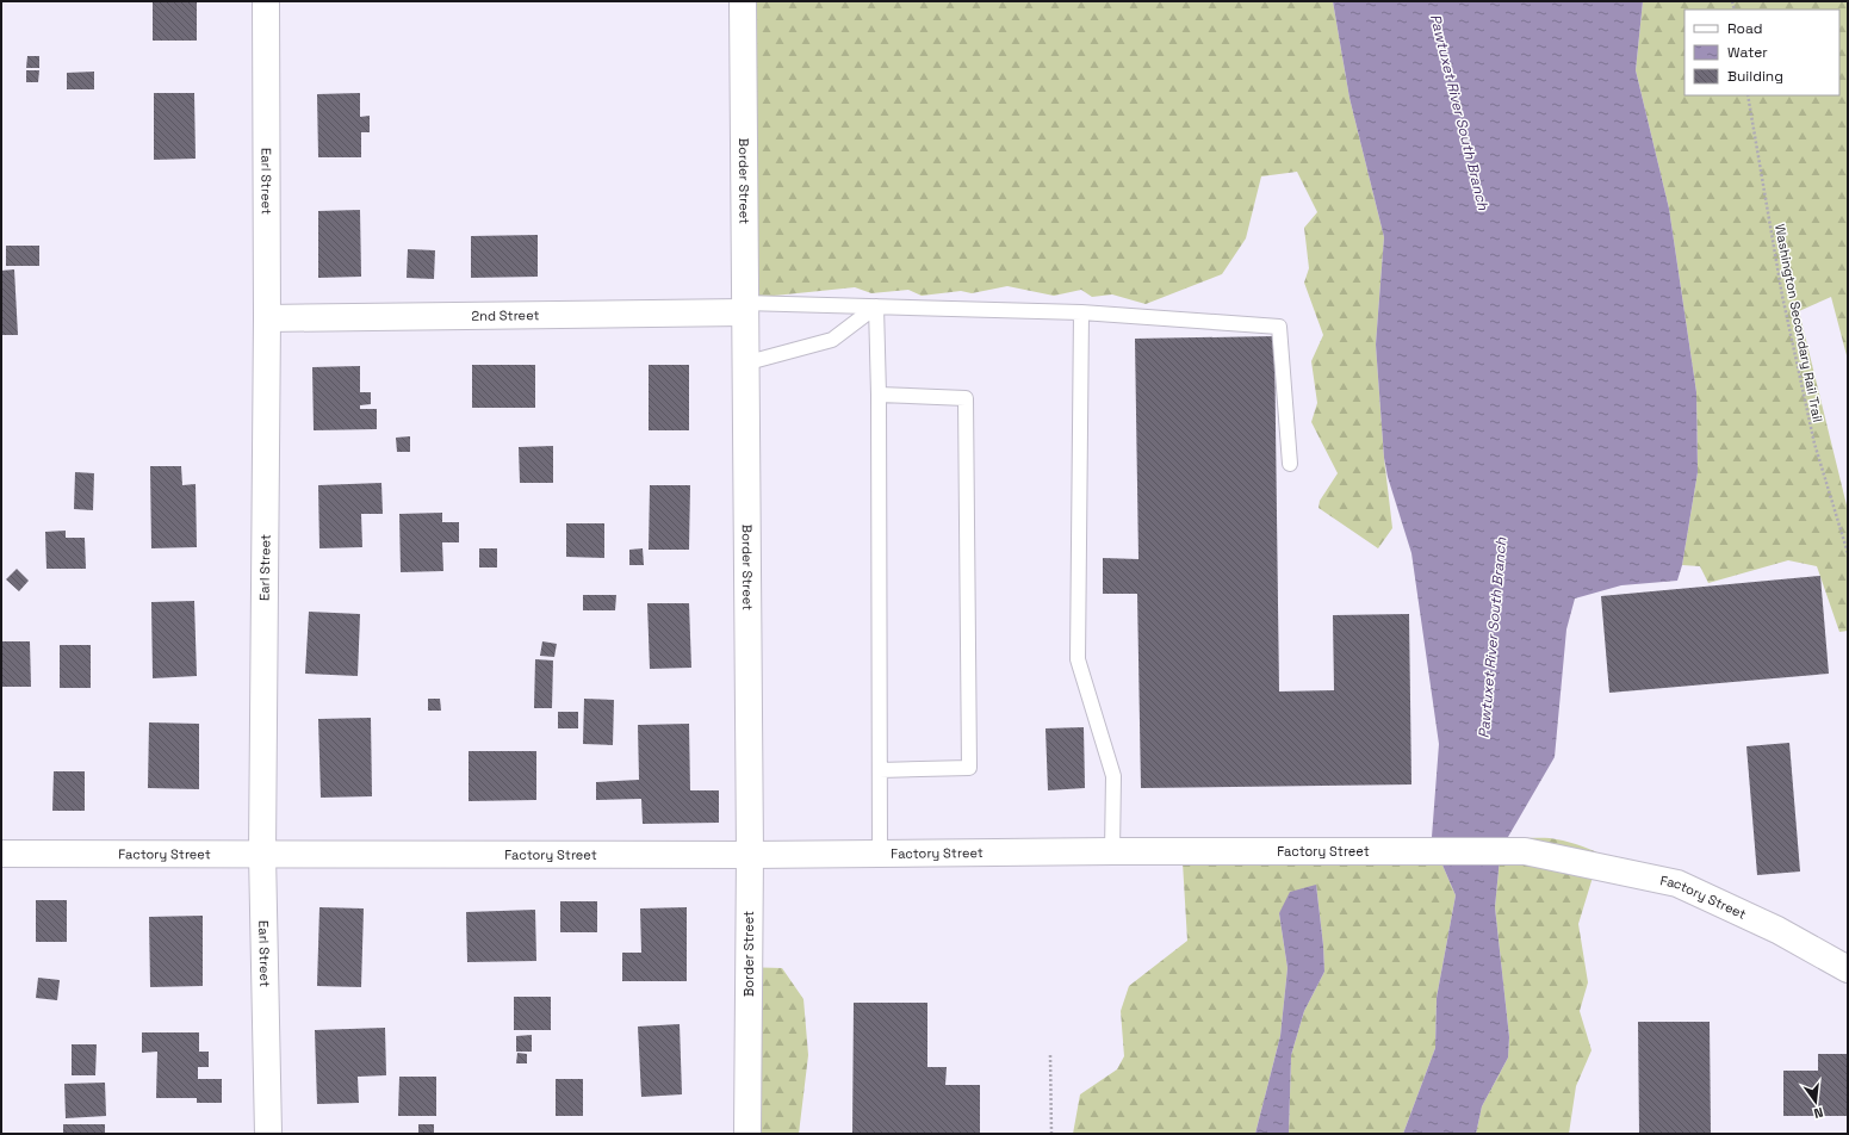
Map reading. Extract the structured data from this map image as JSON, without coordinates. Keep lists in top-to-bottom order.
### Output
{
  "streets": {
    "street": [
      "Earl Street",
      "Border Street",
      "2nd Street",
      "Factory Street"
    ],
    "path": ["Washington Secondary Rail Trail"]
  },
  "crossings": [
    ["Earl Street", "2nd Street"],
    ["Earl Street", "Factory Street"],
    ["Border Street", "2nd Street"],
    ["Border Street", "Factory Street"]
  ],
  "water": ["Pawtuxet River South Branch"],
  "legend": ["Road", "Water", "Building"],
  "north": "bottom"
}
